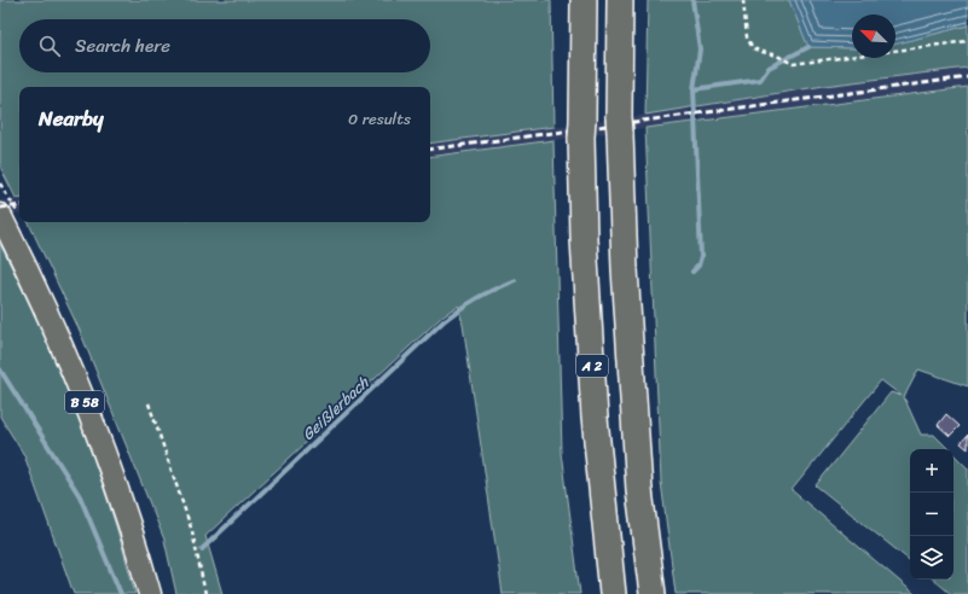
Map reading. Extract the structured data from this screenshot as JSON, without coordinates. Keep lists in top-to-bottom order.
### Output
{
  "streets": {
    "highway": ["A 2"],
    "main road": ["B 58"]
  },
  "water": ["Geißlerbach"],
  "north": "top left",
  "page": {
    "search": "Search here",
    "heading": ["Nearby", "0 results"],
    "map_buttons": ["+", "−"]
  }
}
